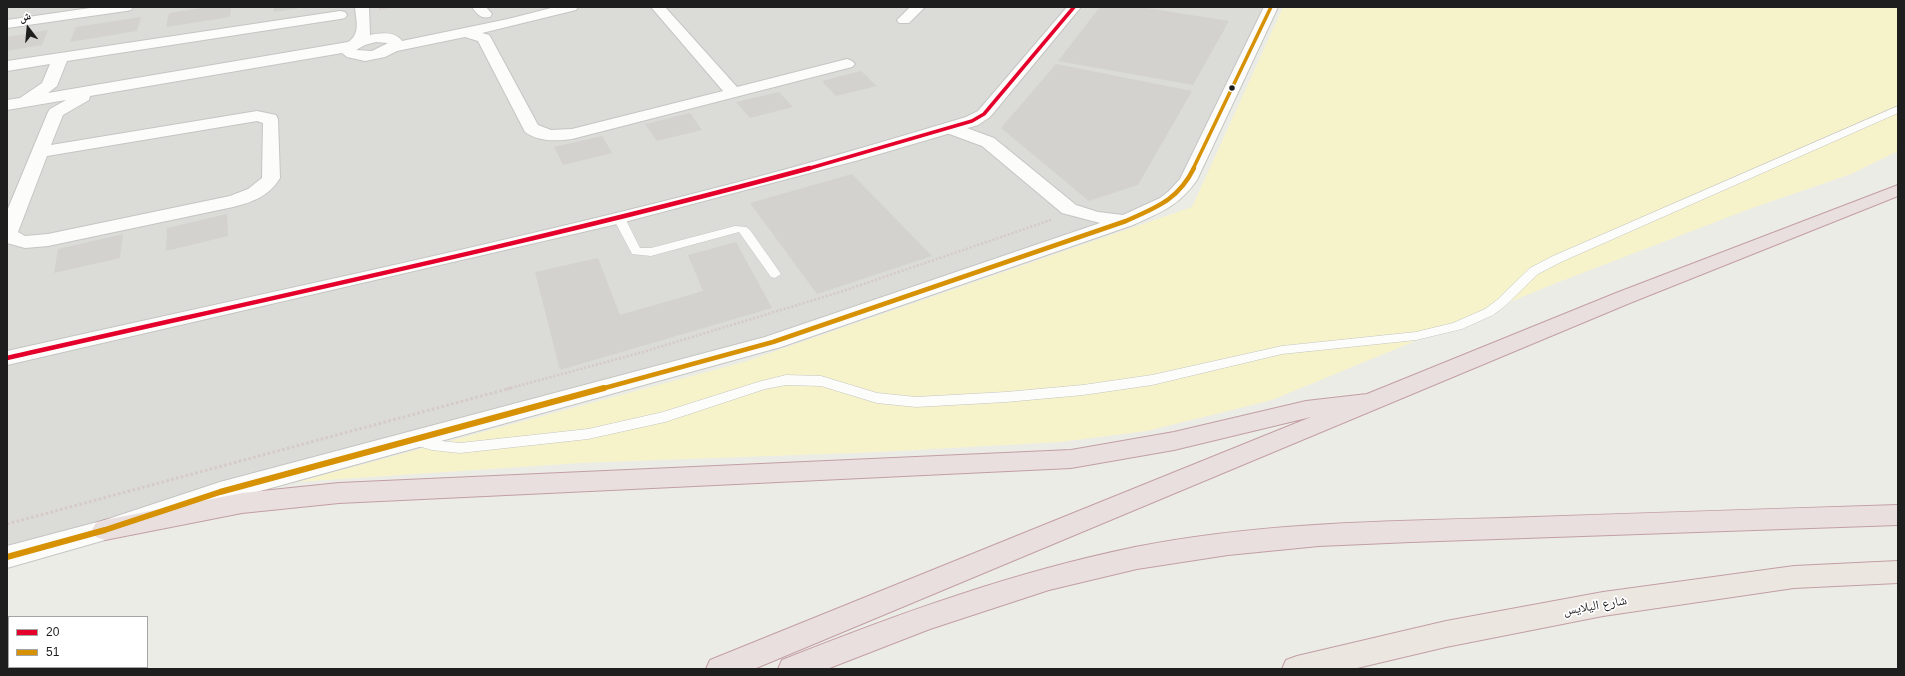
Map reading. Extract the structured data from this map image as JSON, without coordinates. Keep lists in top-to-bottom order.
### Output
{
  "streets": {
    "highway": ["شارع اليلايس"]
  },
  "lines": ["transit line 20", "transit line 51"],
  "legend": ["20", "51"],
  "north": "top"
}
